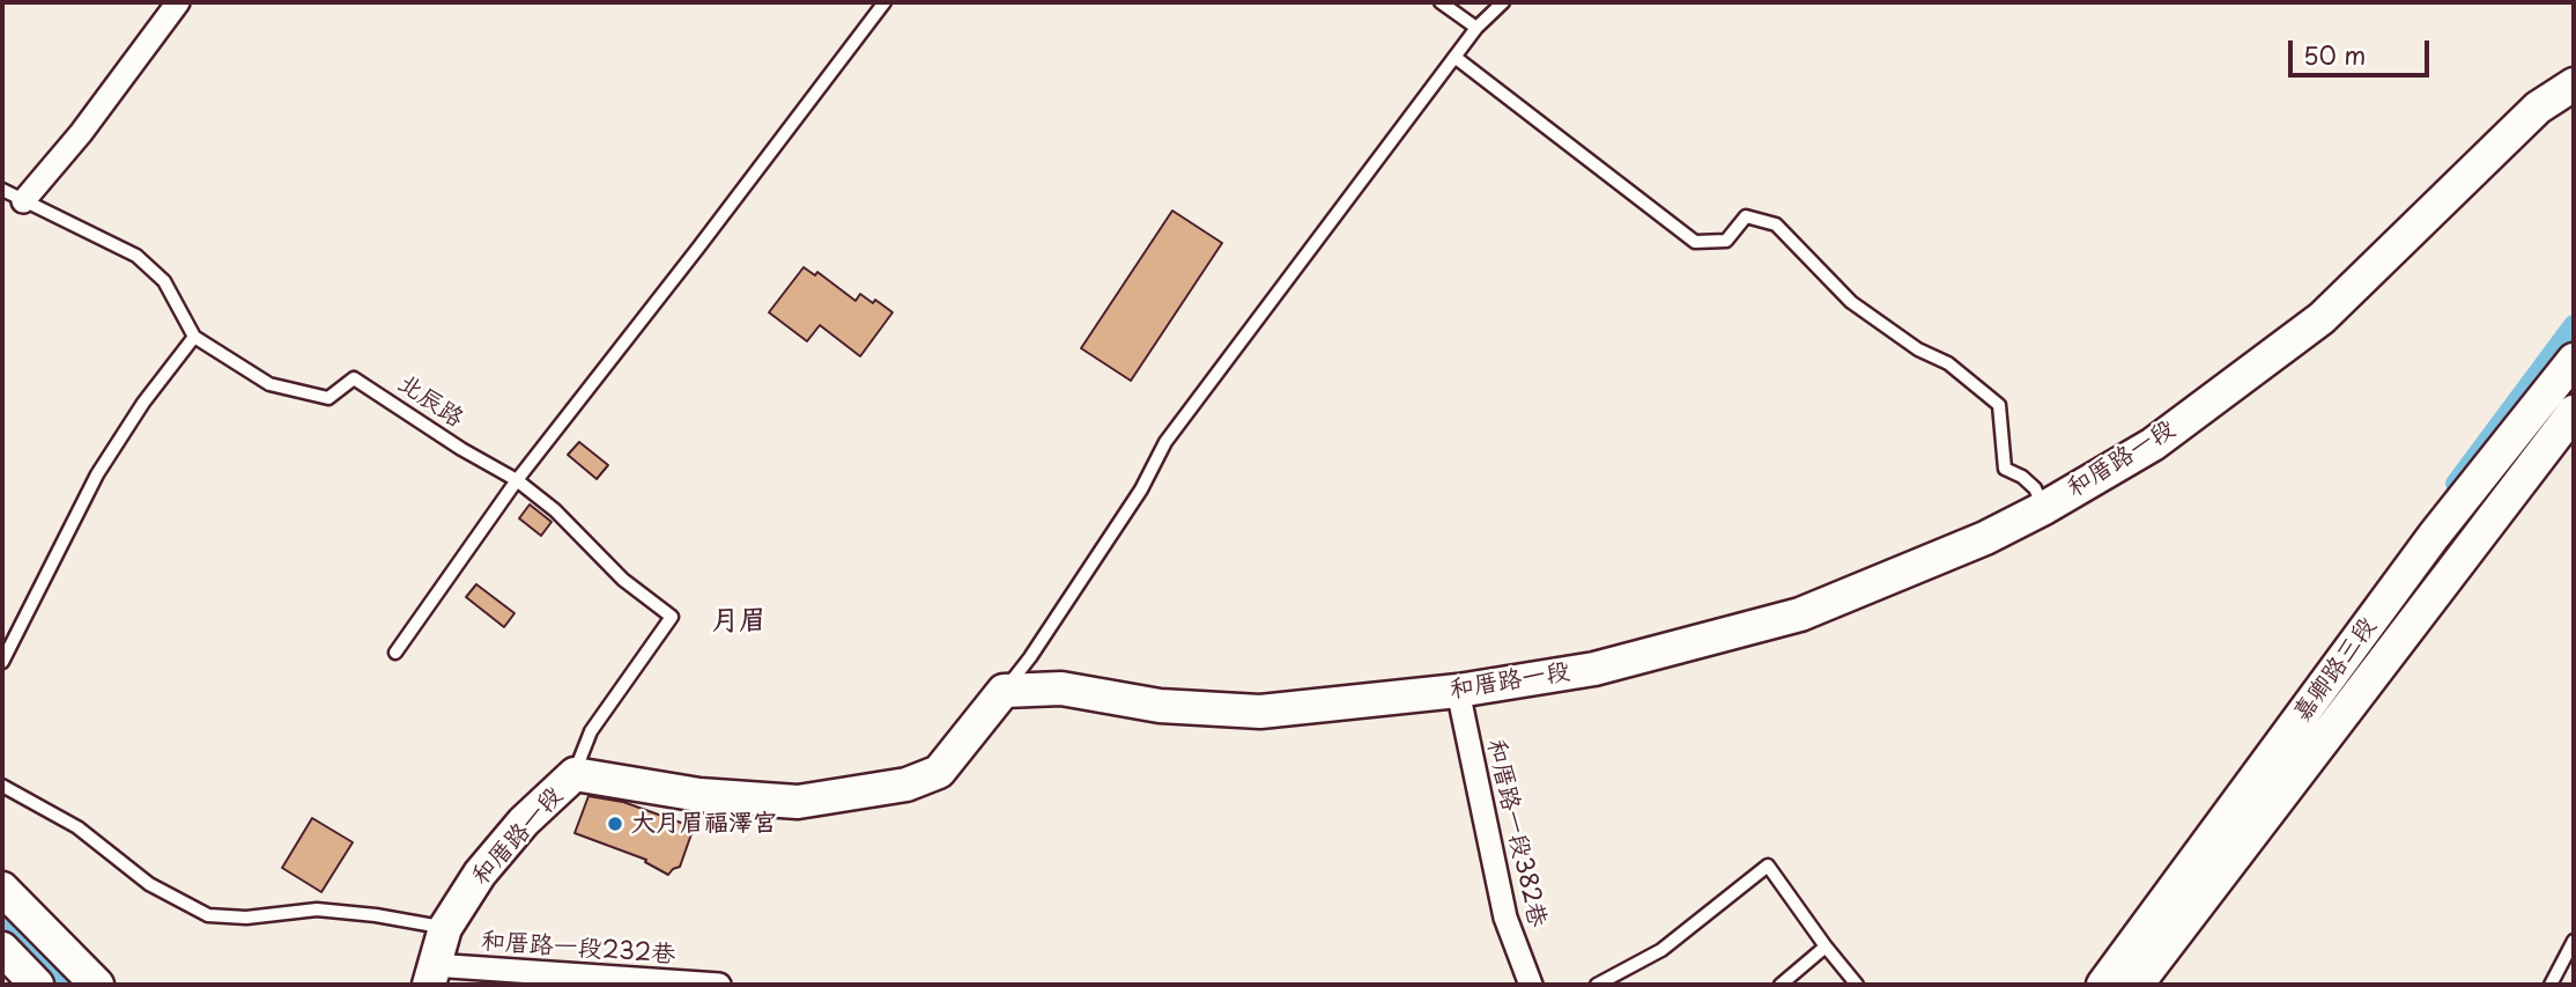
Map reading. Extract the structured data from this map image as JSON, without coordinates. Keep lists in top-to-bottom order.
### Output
{
  "streets": {
    "street": [
      "和厝路一段",
      "嘉卿路三段",
      "和厝路一段382巷",
      "和厝路一段232巷"
    ],
    "lane": ["北辰路"]
  },
  "crossings": [
    ["北辰路", "和厝路一段"],
    ["和厝路一段", "和厝路一段382巷"],
    ["和厝路一段", "和厝路一段232巷"]
  ],
  "districts": ["月眉"],
  "places": ["大月眉福澤宮"],
  "scale_bar": "50 m"
}
